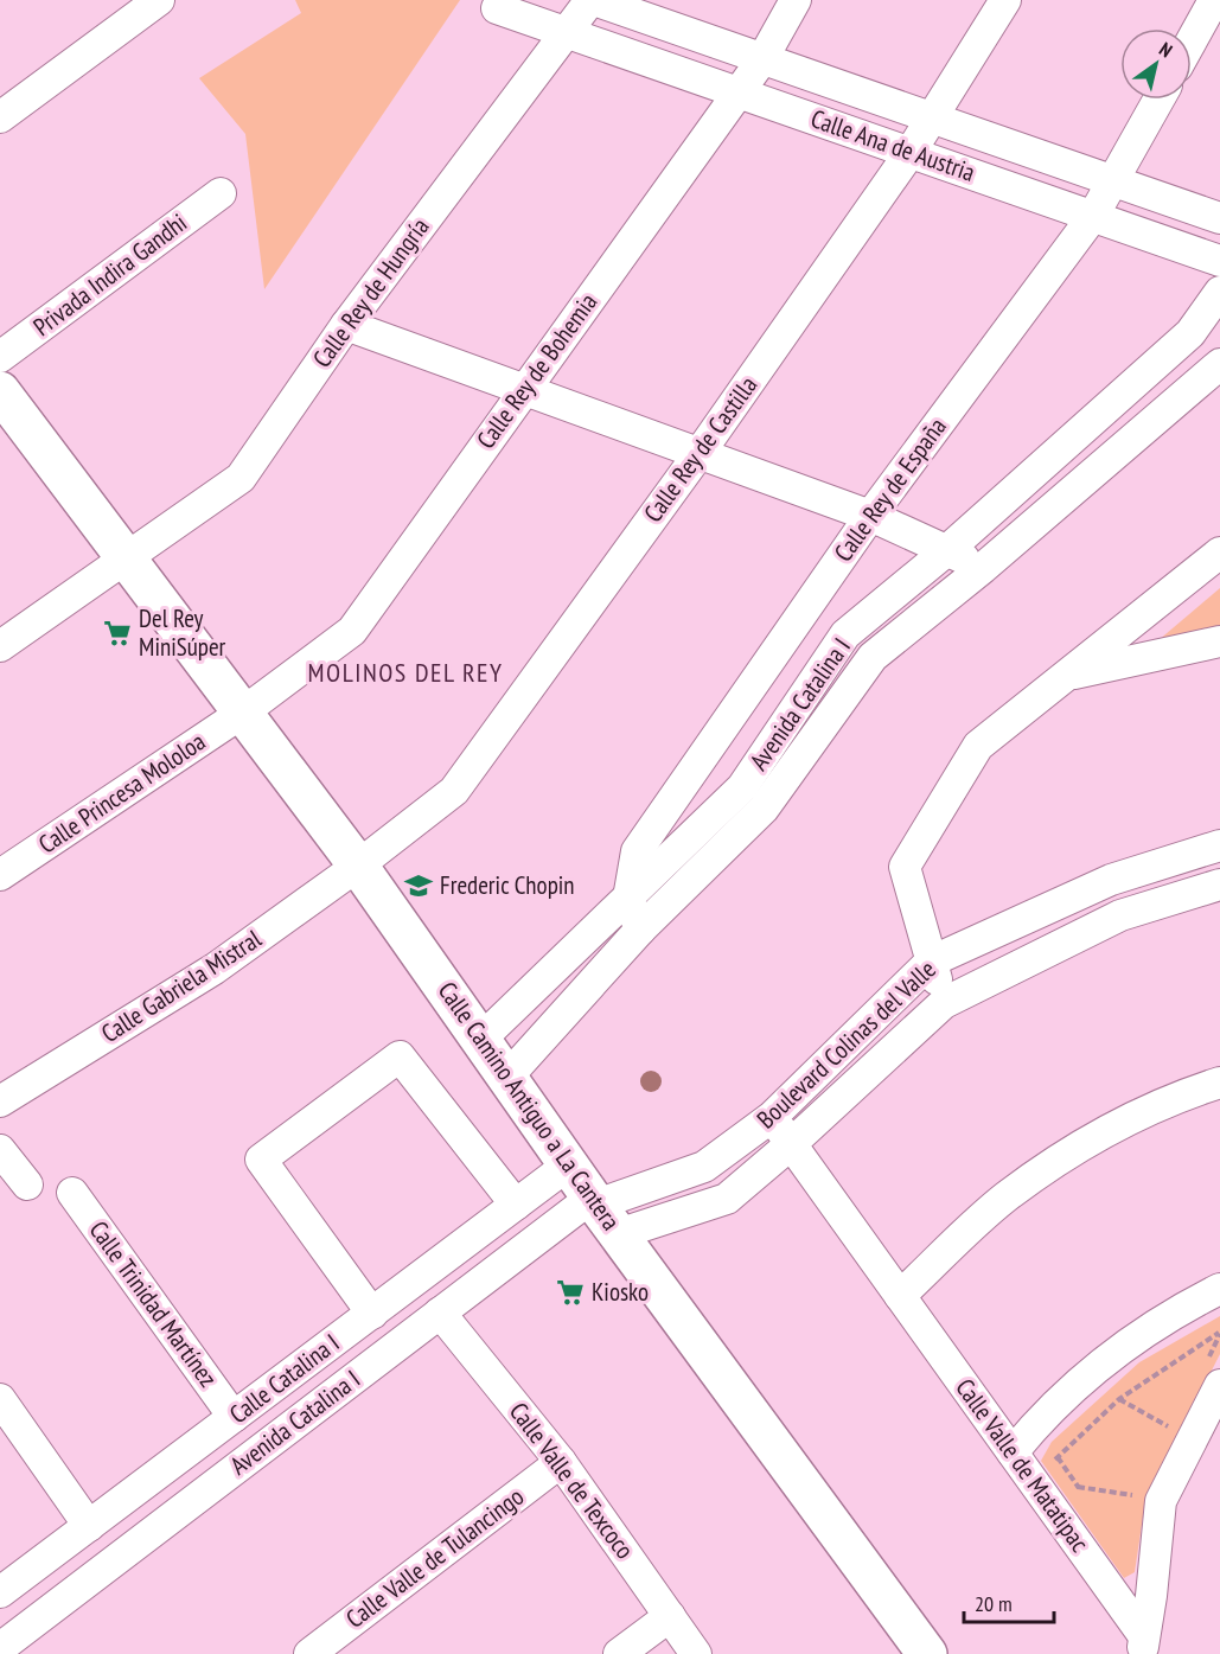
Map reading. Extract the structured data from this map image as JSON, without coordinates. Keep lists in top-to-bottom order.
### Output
{
  "streets": {
    "street": [
      "Calle Ana de Austria",
      "Privada Indira Gandhi",
      "Calle Rey de Hungría",
      "Calle Rey de Bohemia",
      "Calle Rey de Castilla",
      "Calle Rey de España",
      "Avenida Catalina I",
      "Calle Princesa Mololoa",
      "Calle Gabriela Mistral",
      "Boulevard Colinas del Valle",
      "Calle Camino Antiguo a La Cantera",
      "Calle Trinidad Martínez",
      "Calle Catalina I",
      "Calle Valle de Matatipac",
      "Calle Valle de Texcoco",
      "Calle Valle de Tulancingo"
    ]
  },
  "crossings": [
    ["Calle Ana de Austria", "Calle Rey de Hungría"],
    ["Calle Ana de Austria", "Calle Rey de Bohemia"],
    ["Calle Ana de Austria", "Calle Rey de Castilla"],
    ["Calle Ana de Austria", "Calle Rey de España"],
    ["Calle Rey de Hungría", "Calle Camino Antiguo a La Cantera"],
    ["Calle Rey de Bohemia", "Calle Princesa Mololoa"],
    ["Calle Rey de Bohemia", "Calle Camino Antiguo a La Cantera"],
    ["Calle Rey de Castilla", "Calle Gabriela Mistral"],
    ["Calle Rey de Castilla", "Calle Camino Antiguo a La Cantera"],
    ["Calle Rey de España", "Avenida Catalina I"],
    ["Avenida Catalina I", "Boulevard Colinas del Valle"],
    ["Avenida Catalina I", "Calle Camino Antiguo a La Cantera"],
    ["Avenida Catalina I", "Calle Valle de Texcoco"],
    ["Calle Princesa Mololoa", "Calle Camino Antiguo a La Cantera"],
    ["Calle Gabriela Mistral", "Calle Camino Antiguo a La Cantera"],
    ["Boulevard Colinas del Valle", "Calle Camino Antiguo a La Cantera"],
    ["Boulevard Colinas del Valle", "Calle Valle de Matatipac"],
    ["Calle Camino Antiguo a La Cantera", "Calle Catalina I"],
    ["Calle Trinidad Martínez", "Calle Catalina I"],
    ["Calle Valle de Texcoco", "Calle Valle de Tulancingo"]
  ],
  "districts": ["MOLINOS DEL REY"],
  "places": {
    "supermarket": ["Del Rey MiniSúper", "Kiosko"],
    "school or university": ["Frederic Chopin"]
  },
  "scale_bar": "20 m",
  "north": "top right"
}
